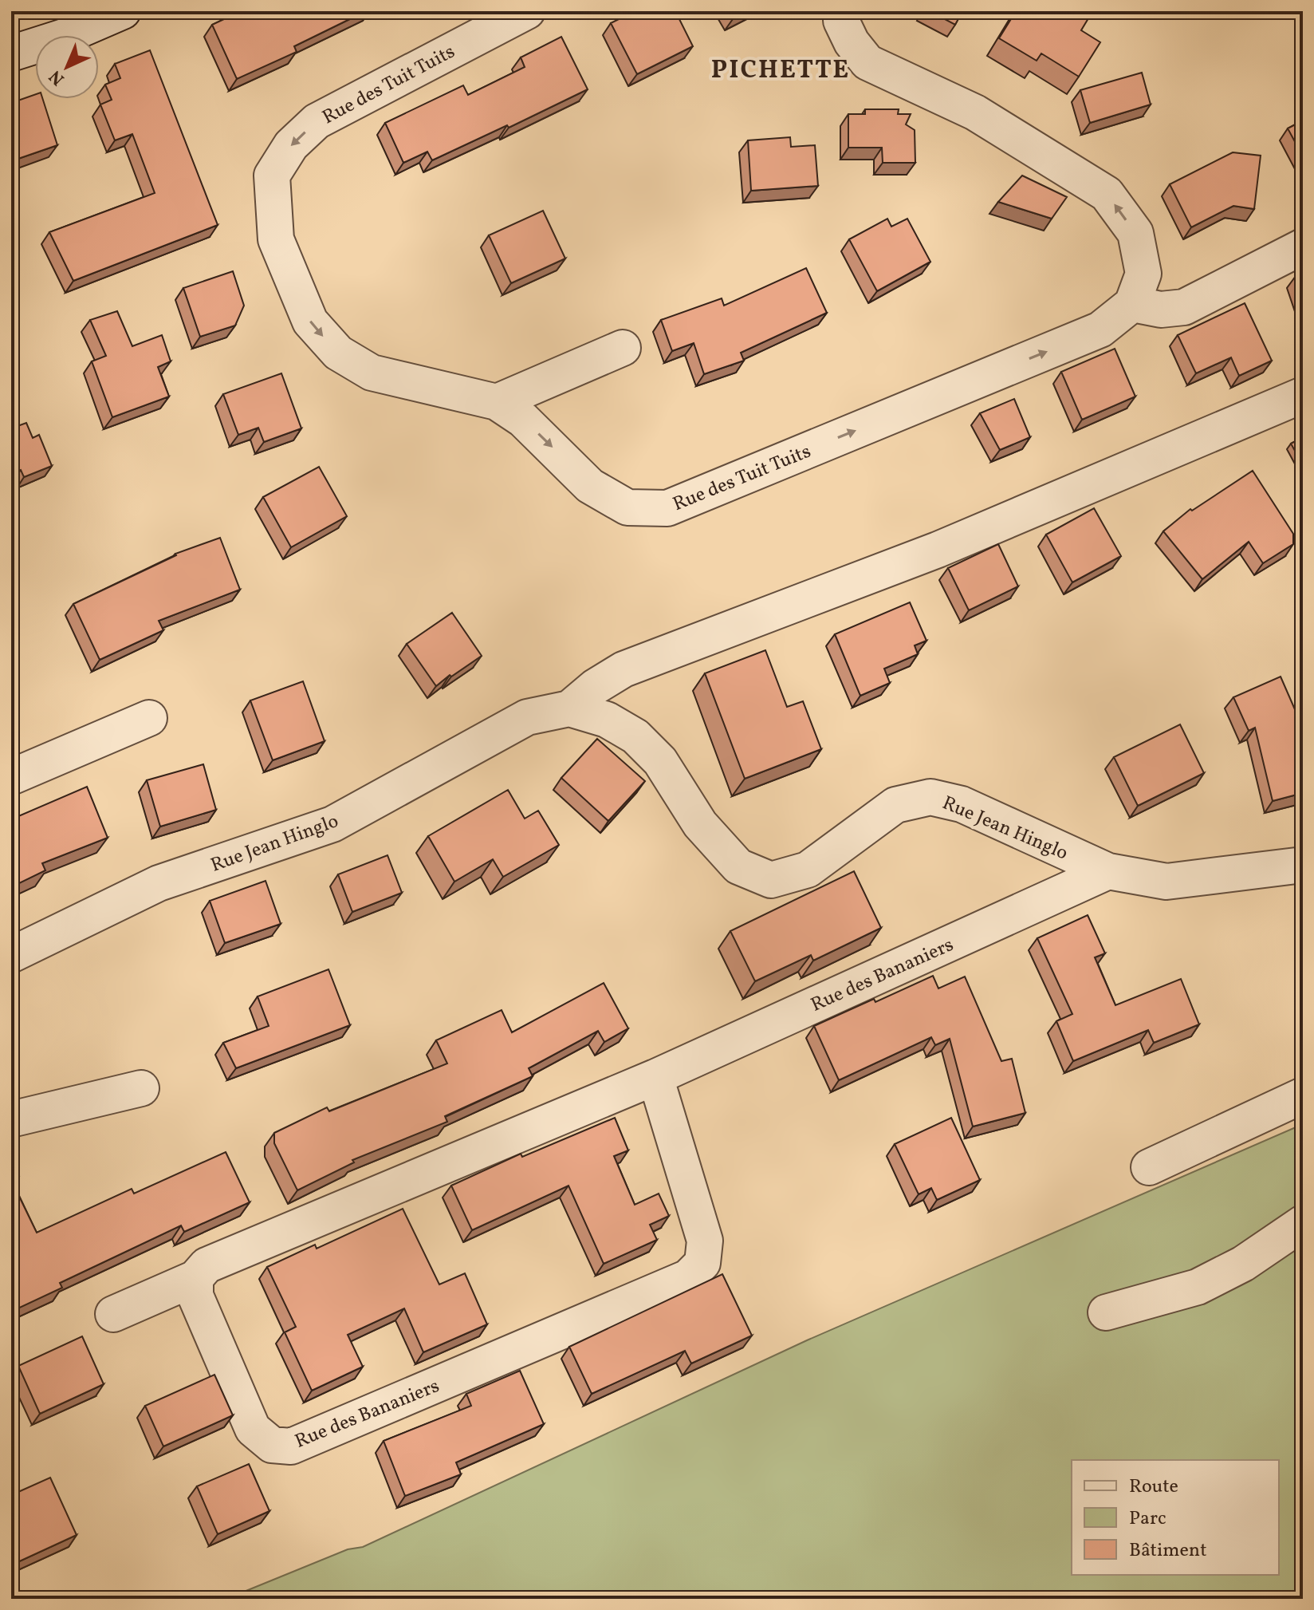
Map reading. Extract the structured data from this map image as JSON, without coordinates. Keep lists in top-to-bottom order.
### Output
{
  "streets": {
    "street": ["Rue des Tuit Tuits", "Rue Jean Hinglo", "Rue des Bananiers"]
  },
  "crossings": [
    ["Rue Jean Hinglo", "Rue des Bananiers"]
  ],
  "districts": ["PICHETTE"],
  "legend": ["Route", "Parc", "Bâtiment"],
  "north": "bottom left"
}
